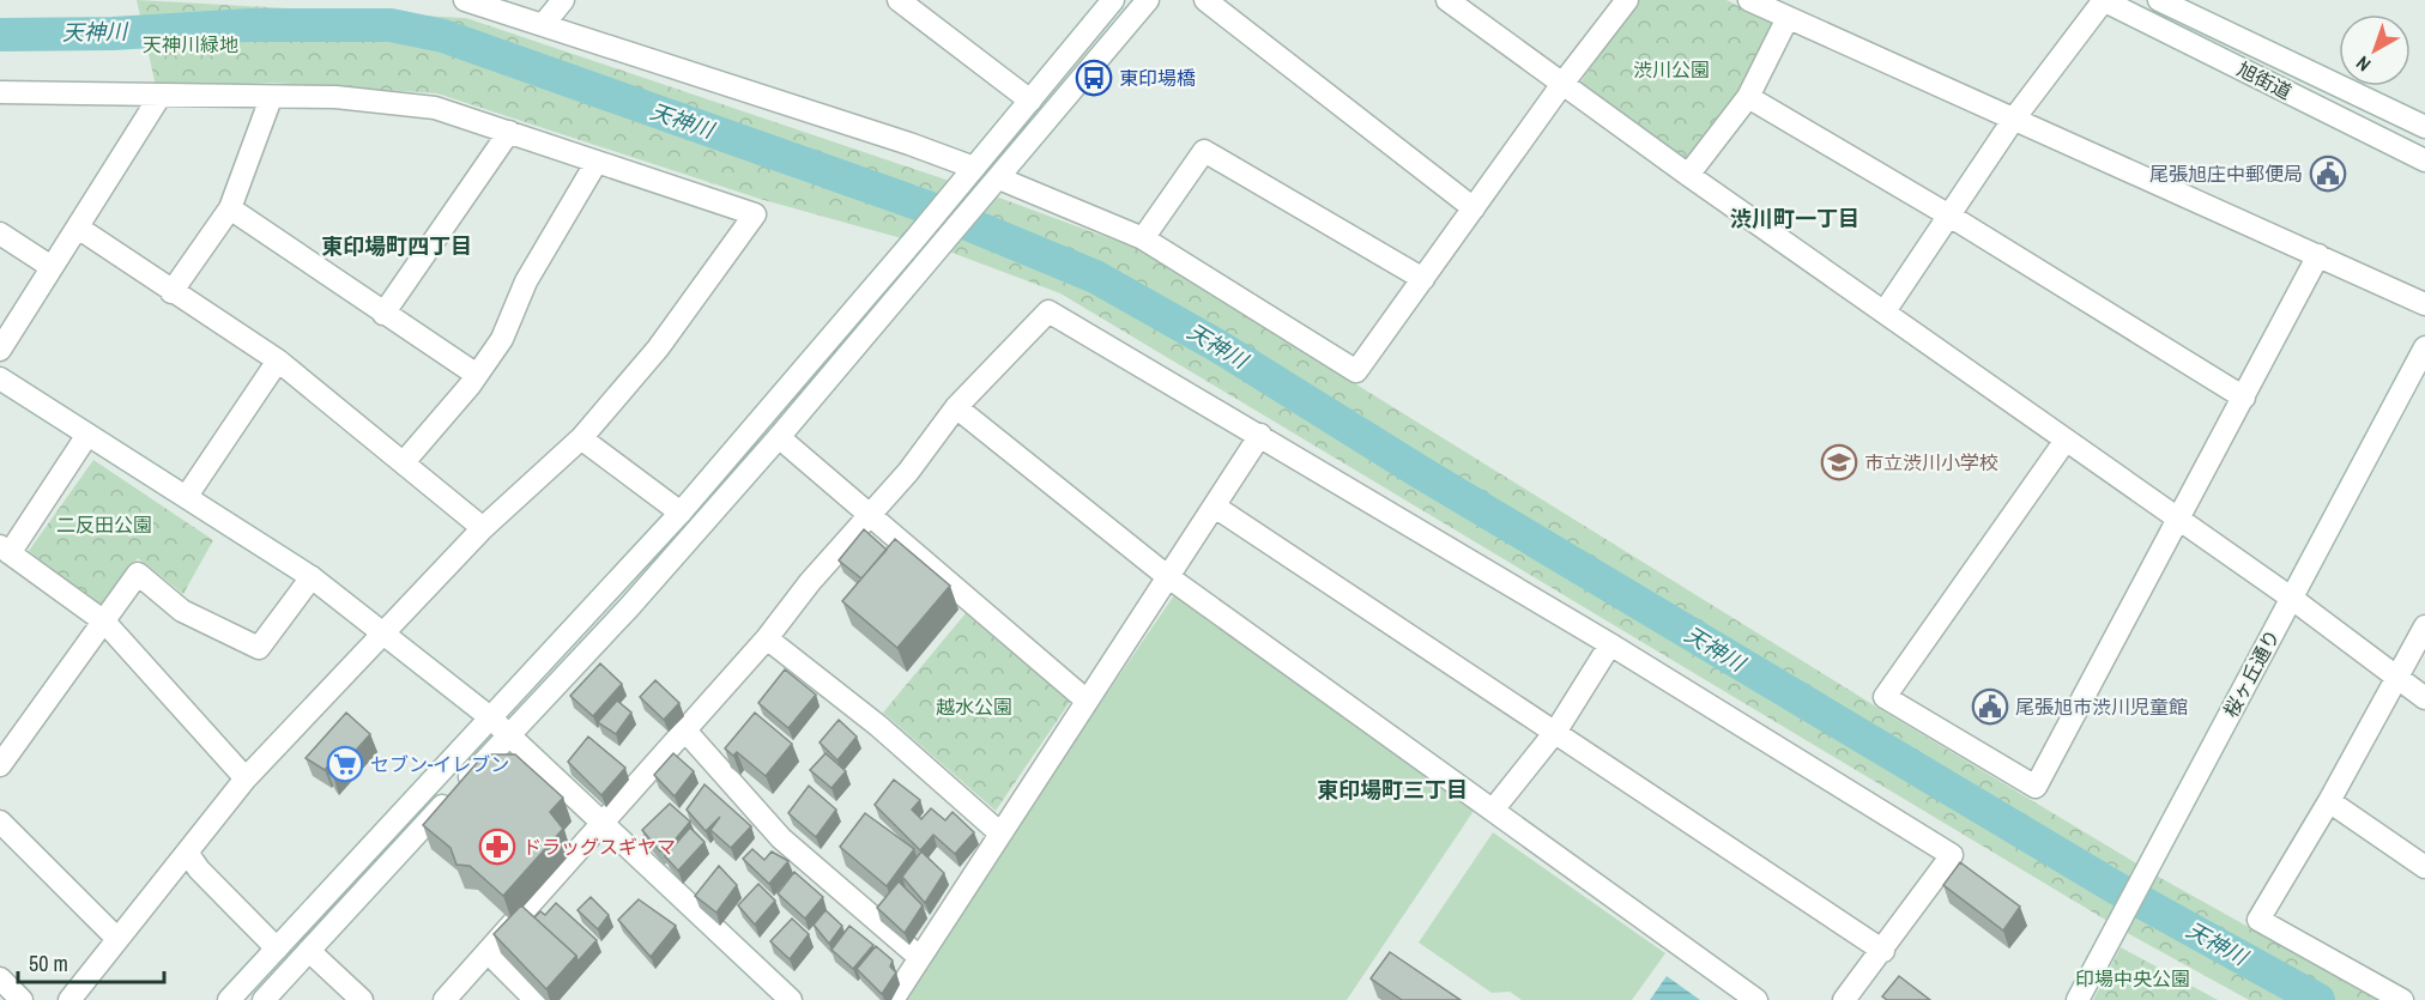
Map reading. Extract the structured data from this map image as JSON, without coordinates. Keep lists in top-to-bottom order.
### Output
{
  "streets": {
    "street": ["旭街道", "桜ヶ丘通り"]
  },
  "districts": ["渋川町一丁目", "東印場町四丁目", "東印場町三丁目"],
  "water": ["天神川"],
  "parks": [
    "天神川緑地",
    "渋川公園",
    "二反田公園",
    "越水公園",
    "印場中央公園"
  ],
  "places": {
    "bus stop": ["東印場橋"],
    "public building": ["尾張旭庄中郵便局", "尾張旭市渋川児童館"],
    "school or university": ["市立渋川小学校"],
    "supermarket": ["セブン-イレブン"],
    "pharmacy": ["ドラッグスギヤマ"]
  },
  "scale_bar": "50 m",
  "north": "bottom left"
}
